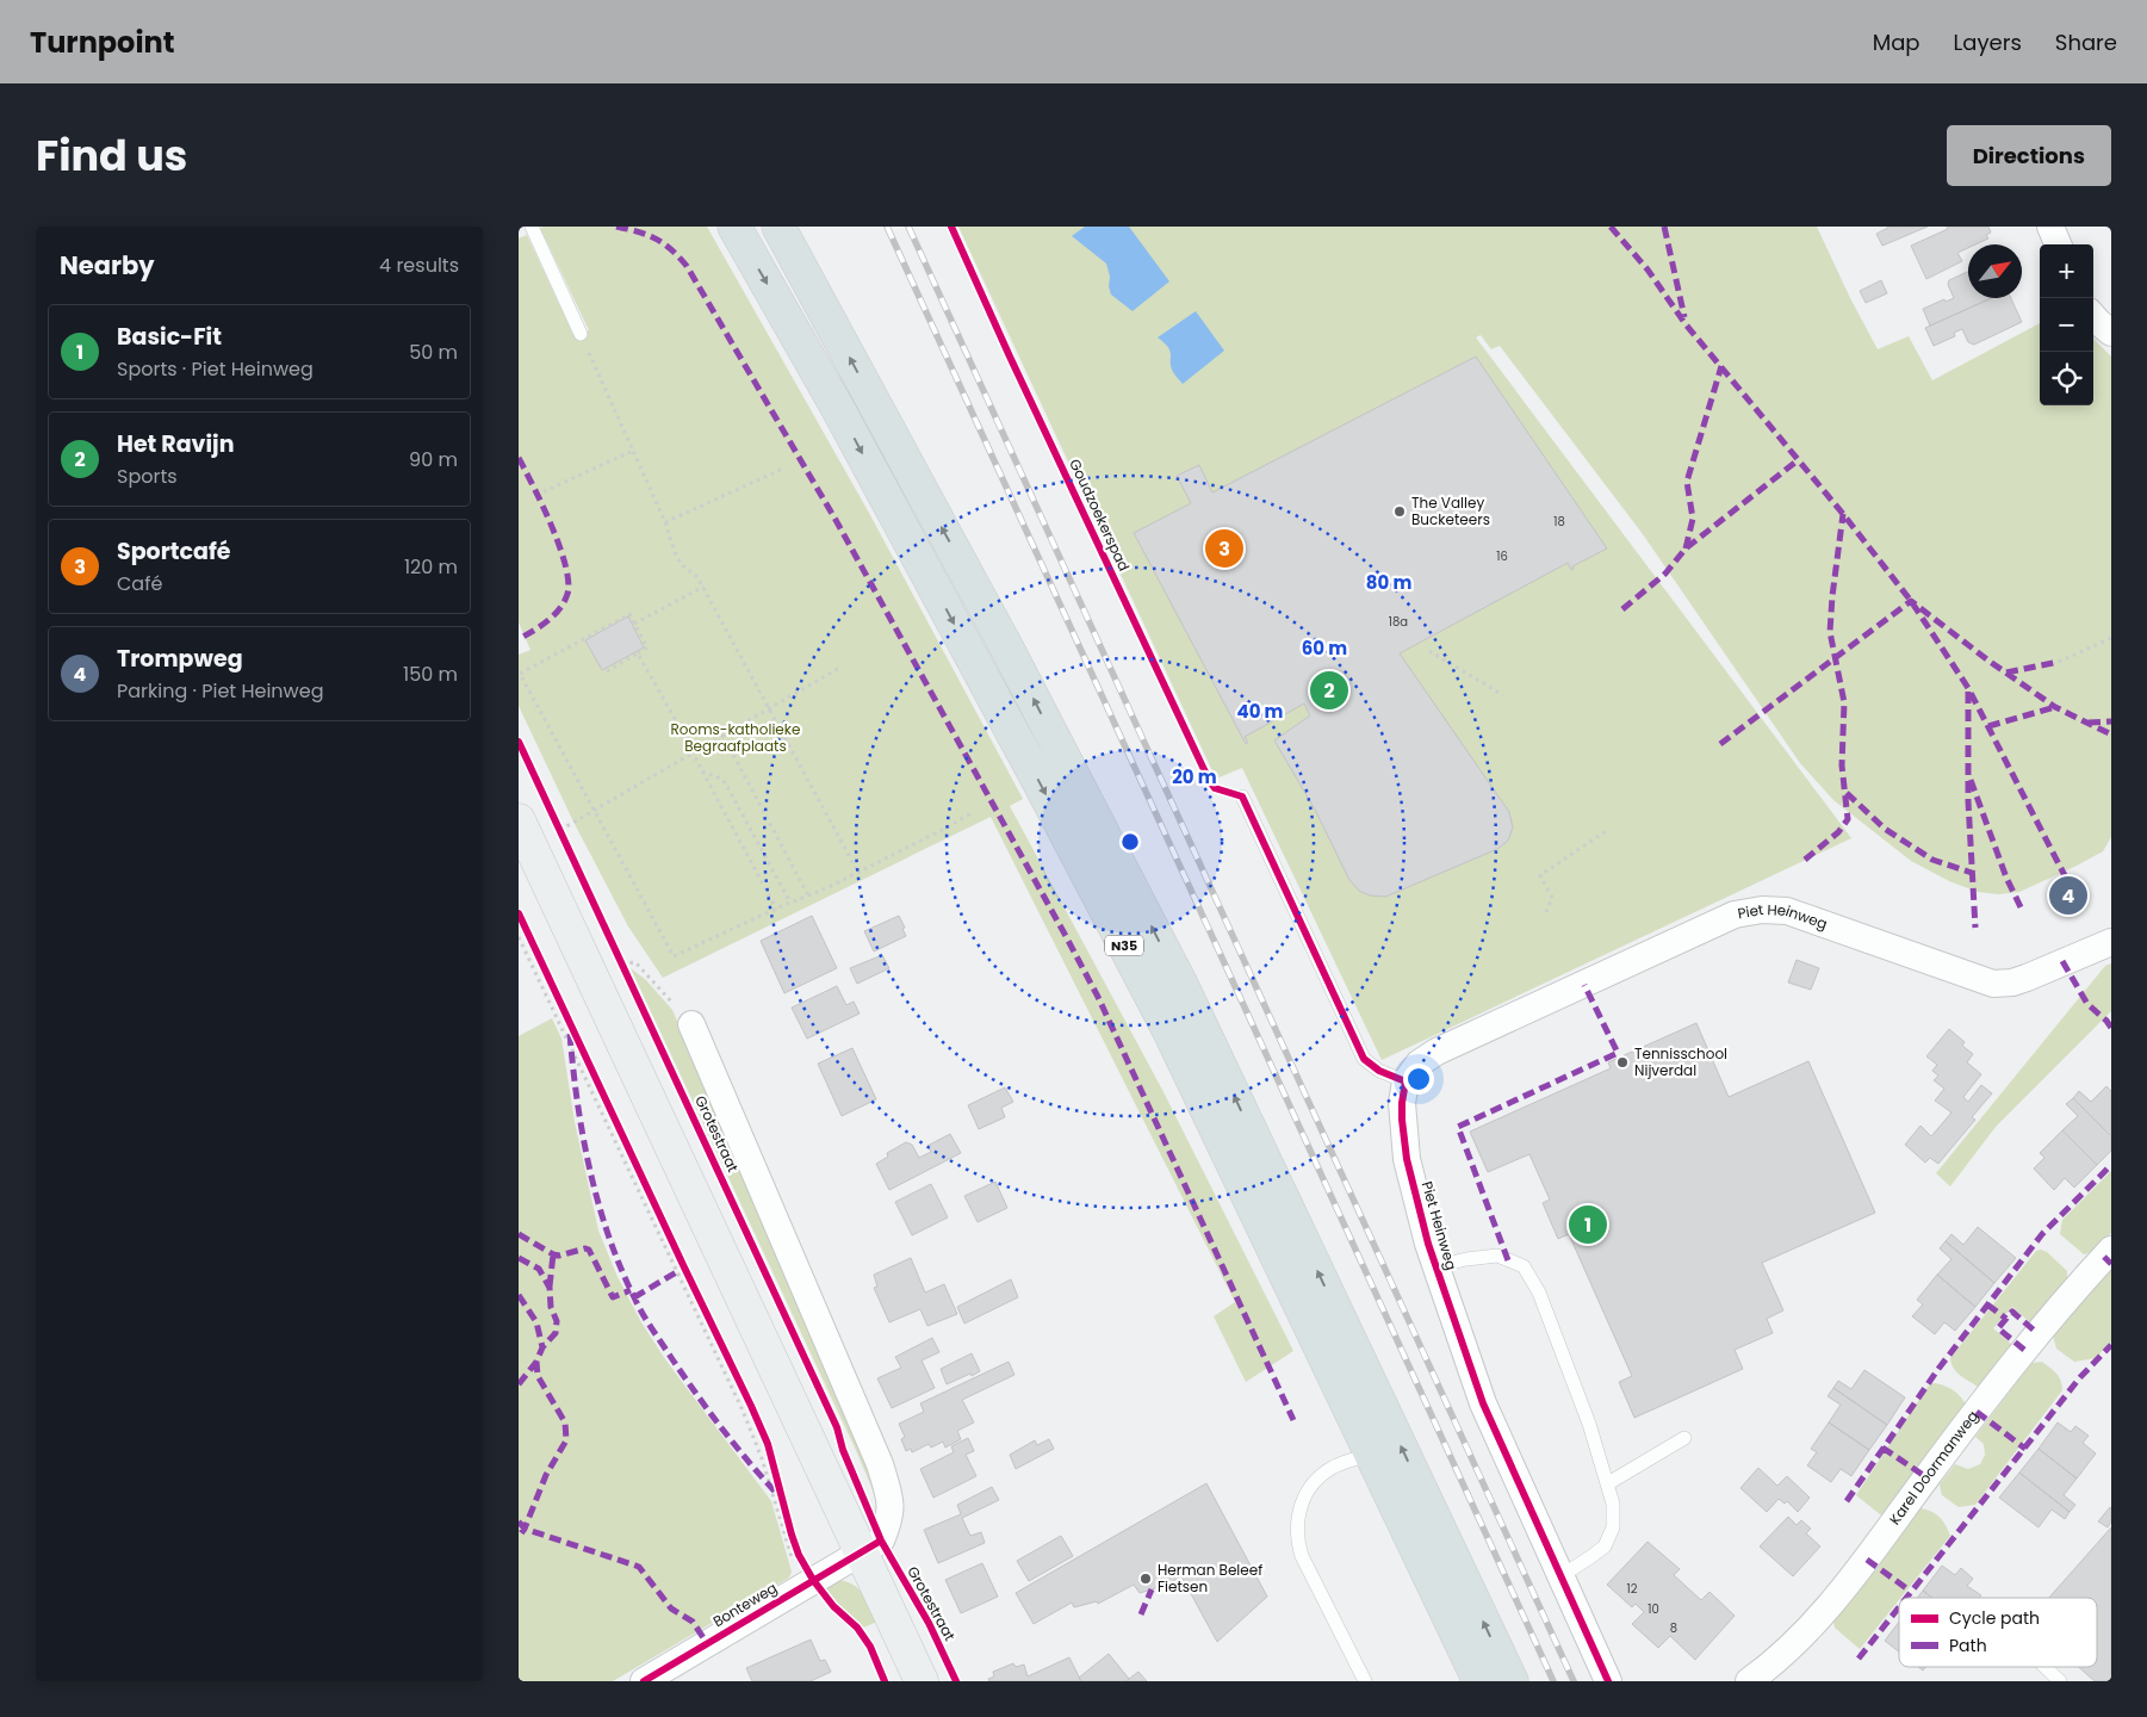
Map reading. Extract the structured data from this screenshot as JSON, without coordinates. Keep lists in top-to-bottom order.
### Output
{
  "streets": {
    "main road": ["N35"],
    "street": [
      "Piet Heinweg",
      "Grotestraat",
      "Karel Doormanweg",
      "Bonteweg"
    ],
    "cycle path": ["Goudzoekerspad"]
  },
  "crossings": [
    ["Grotestraat", "Bonteweg"]
  ],
  "parks": ["Rooms-katholieke Begraafplaats"],
  "places": ["The Valley Bucketeers", "Tennisschool Nijverdal", "Herman Beleef Fietsen"],
  "house_numbers": [
    "18",
    "16",
    "18a",
    "12",
    "10",
    "8"
  ],
  "legend": ["Cycle path", "Path"],
  "north": "top right",
  "page": {
    "header": "Turnpoint",
    "nav": ["Map", "Layers", "Share"],
    "title": "Find us",
    "buttons": "Directions",
    "heading": ["Nearby", "4 results"],
    "map_buttons": ["+", "−"],
    "list": [
      {
        "mark": "1",
        "name": "Basic-Fit",
        "note": "Sports · Piet Heinweg",
        "value": "50 m"
      },
      {
        "mark": "2",
        "name": "Het Ravijn",
        "note": "Sports",
        "value": "90 m"
      },
      {
        "mark": "3",
        "name": "Sportcafé",
        "note": "Café",
        "value": "120 m"
      },
      {
        "mark": "4",
        "name": "Trompweg",
        "note": "Parking · Piet Heinweg",
        "value": "150 m"
      }
    ],
    "pins": [
      "3",
      "2",
      "4",
      "1"
    ]
  },
  "rings": [
    "80 m",
    "60 m",
    "40 m",
    "20 m"
  ]
}
